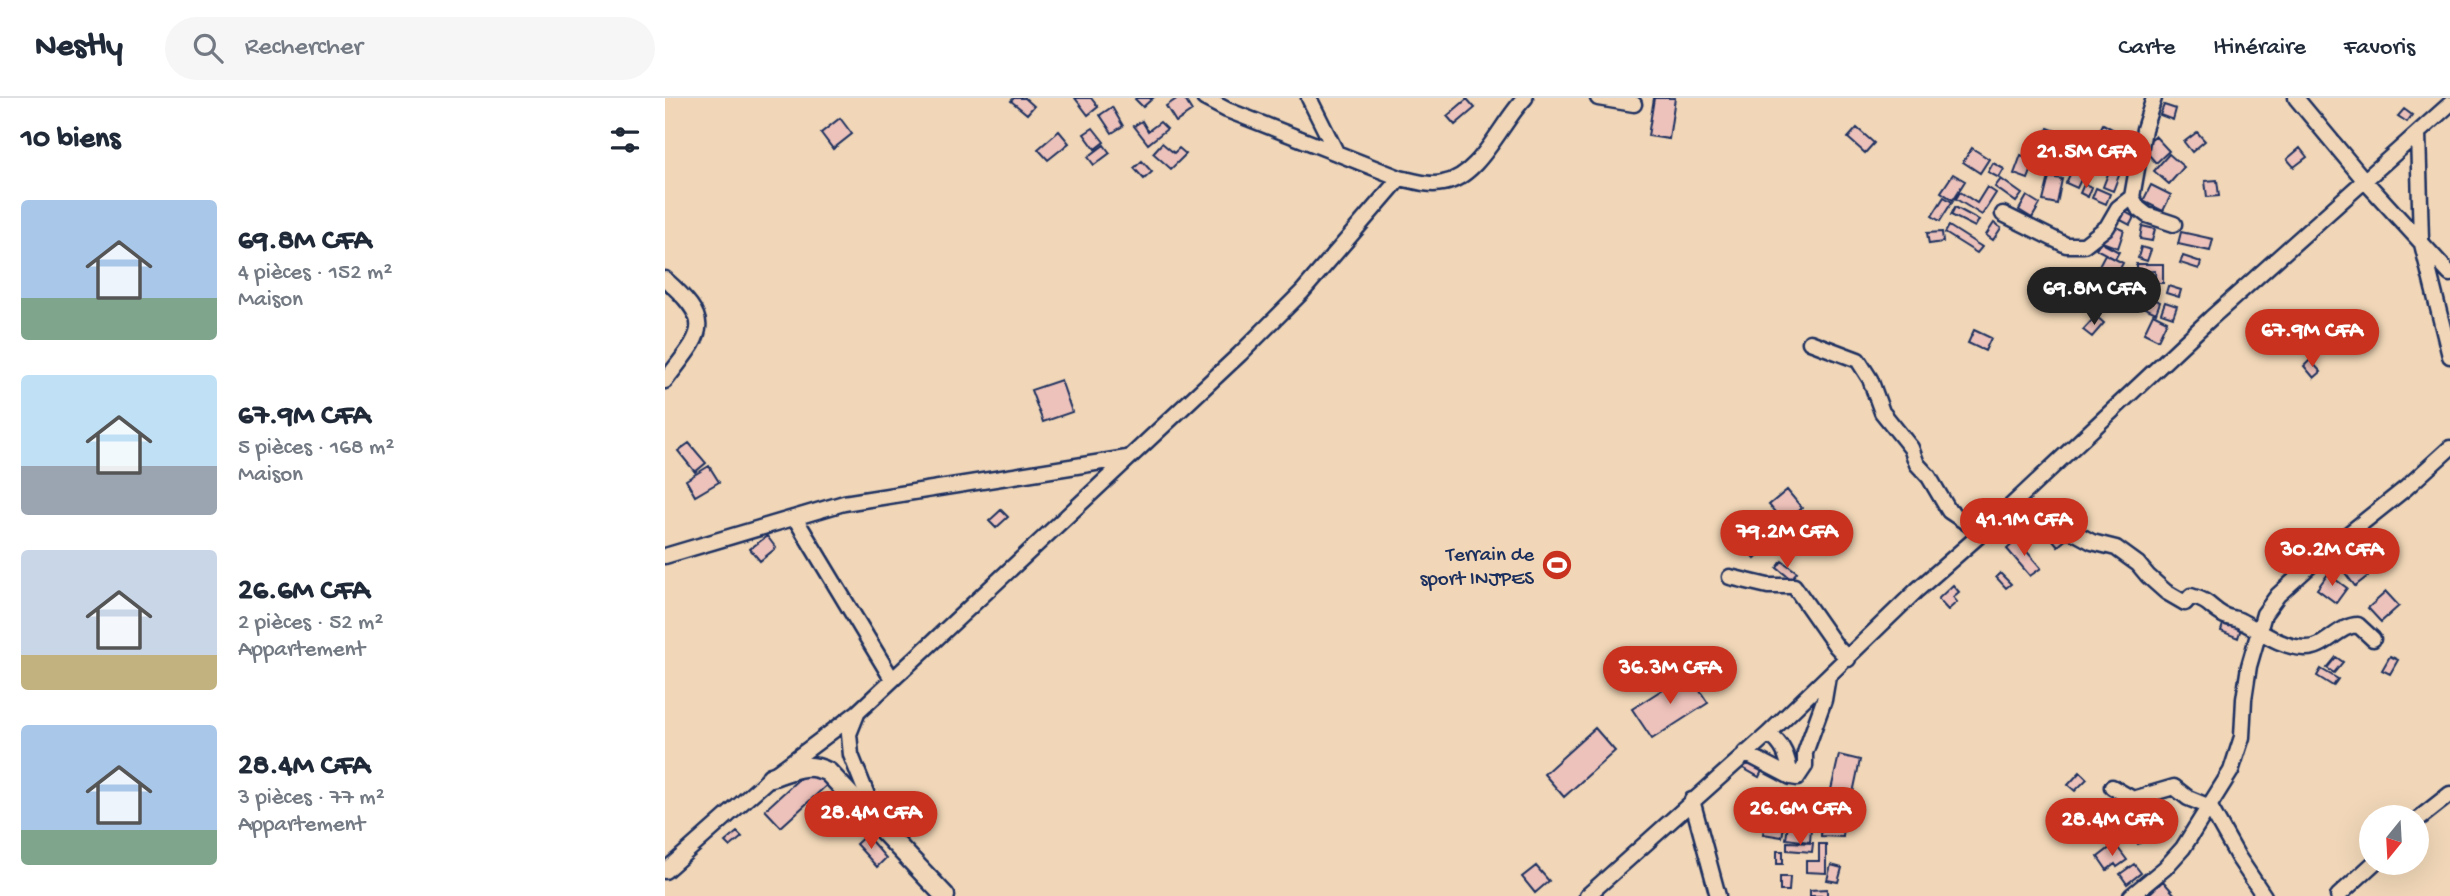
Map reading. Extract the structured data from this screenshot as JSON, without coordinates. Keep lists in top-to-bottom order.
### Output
{
  "places": {
    "sports": ["Terrain de sport INJPES"]
  },
  "north": "bottom",
  "page": {
    "header": "Nestly",
    "search": "Rechercher",
    "nav": ["Carte", "Itinéraire", "Favoris"],
    "heading": "10 biens",
    "price": [
      "21.5M CFA",
      "69.8M CFA",
      "67.9M CFA",
      "41.1M CFA",
      "79.2M CFA",
      "30.2M CFA",
      "36.3M CFA",
      "26.6M CFA",
      "28.4M CFA",
      "28.4M CFA"
    ],
    "list": [
      {
        "name": "69.8M CFA",
        "note": "4 pièces · 152 m² · Maison"
      },
      {
        "name": "67.9M CFA",
        "note": "5 pièces · 168 m² · Maison"
      },
      {
        "name": "26.6M CFA",
        "note": "2 pièces · 52 m² · Appartement"
      },
      {
        "name": "28.4M CFA",
        "note": "3 pièces · 77 m² · Appartement"
      }
    ]
  }
}
